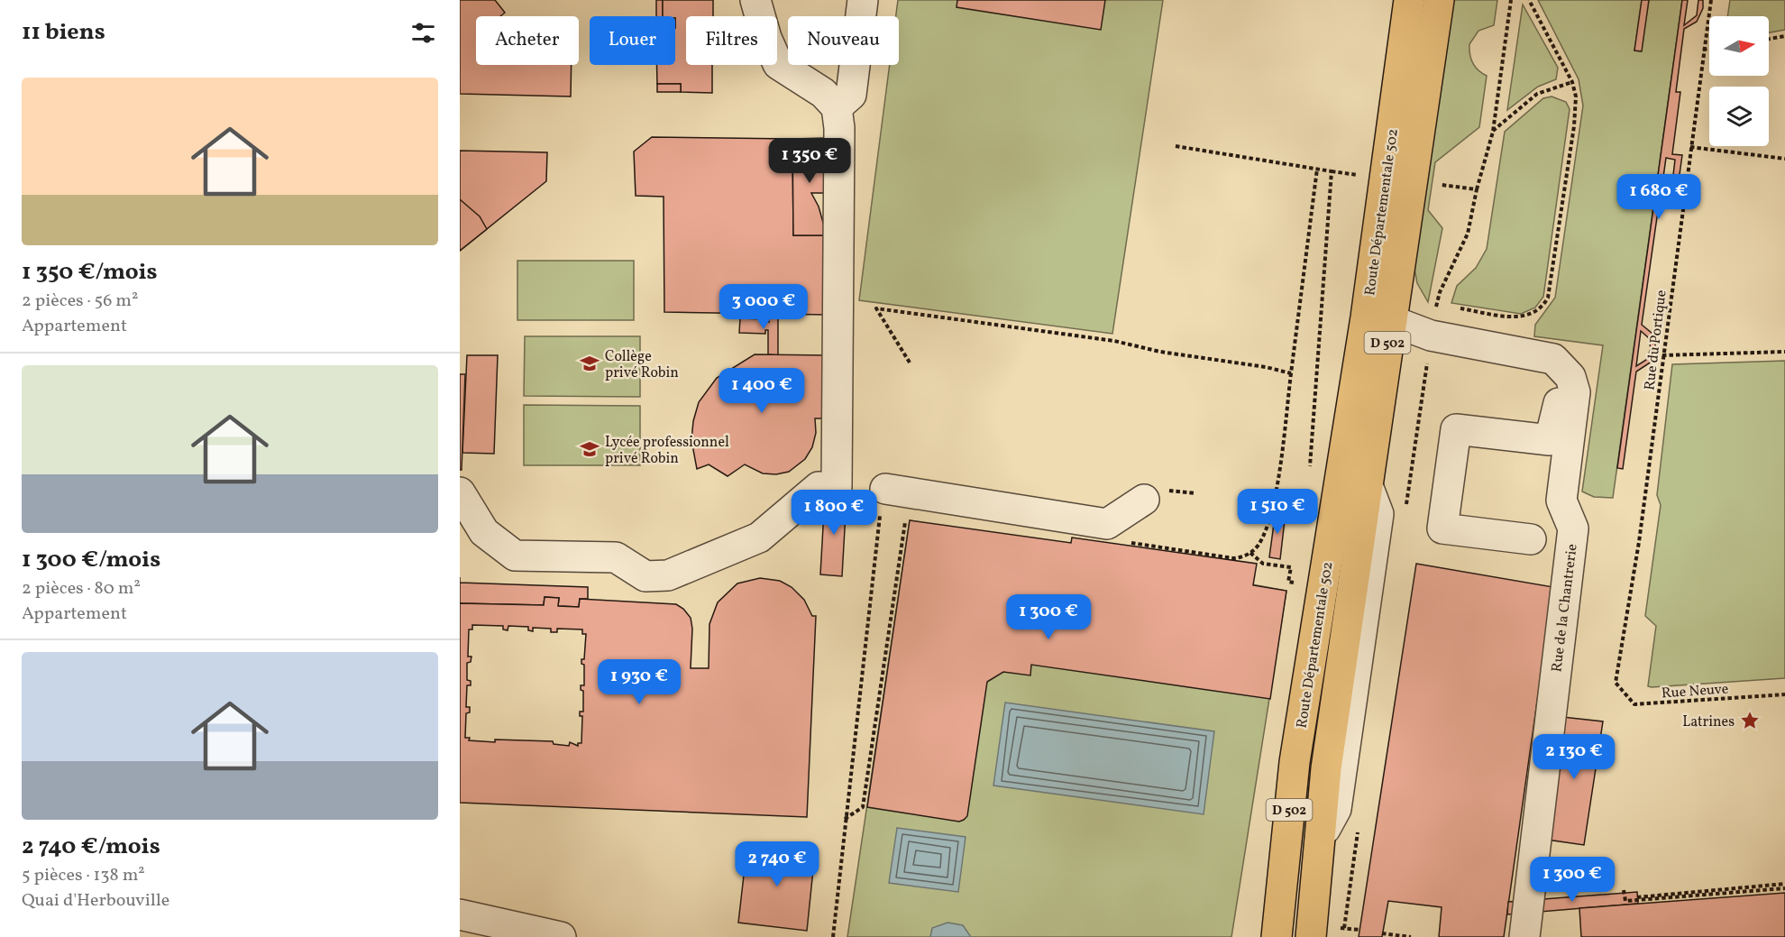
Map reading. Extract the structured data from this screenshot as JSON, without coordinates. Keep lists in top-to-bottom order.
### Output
{
  "streets": {
    "main road": ["Route Départementale 502", "D 502"],
    "street": ["Rue de la Chantrerie"],
    "path": ["Rue du Portique", "Rue Neuve"]
  },
  "crossings": [
    ["Rue du Portique", "Rue Neuve"]
  ],
  "places": {
    "school or university": ["Collège privé Robin", "Lycée professionnel privé Robin"],
    "place": ["Latrines"]
  },
  "north": "right",
  "page": {
    "heading": "11 biens",
    "chip": [
      "Acheter",
      "Louer",
      "Filtres",
      "Nouveau"
    ],
    "list": [
      {
        "name": "1 350 €/mois",
        "note": "2 pièces · 56 m² · Appartement"
      },
      {
        "name": "1 300 €/mois",
        "note": "2 pièces · 80 m² · Appartement"
      },
      {
        "name": "2 740 €/mois",
        "note": "5 pièces · 138 m² · Quai d'Herbouville"
      }
    ],
    "price": [
      "1 350 €",
      "1 680 €",
      "3 000 €",
      "1 400 €",
      "1 510 €",
      "1 800 €",
      "1 300 €",
      "1 930 €",
      "2 130 €",
      "2 740 €",
      "1 300 €"
    ]
  }
}
